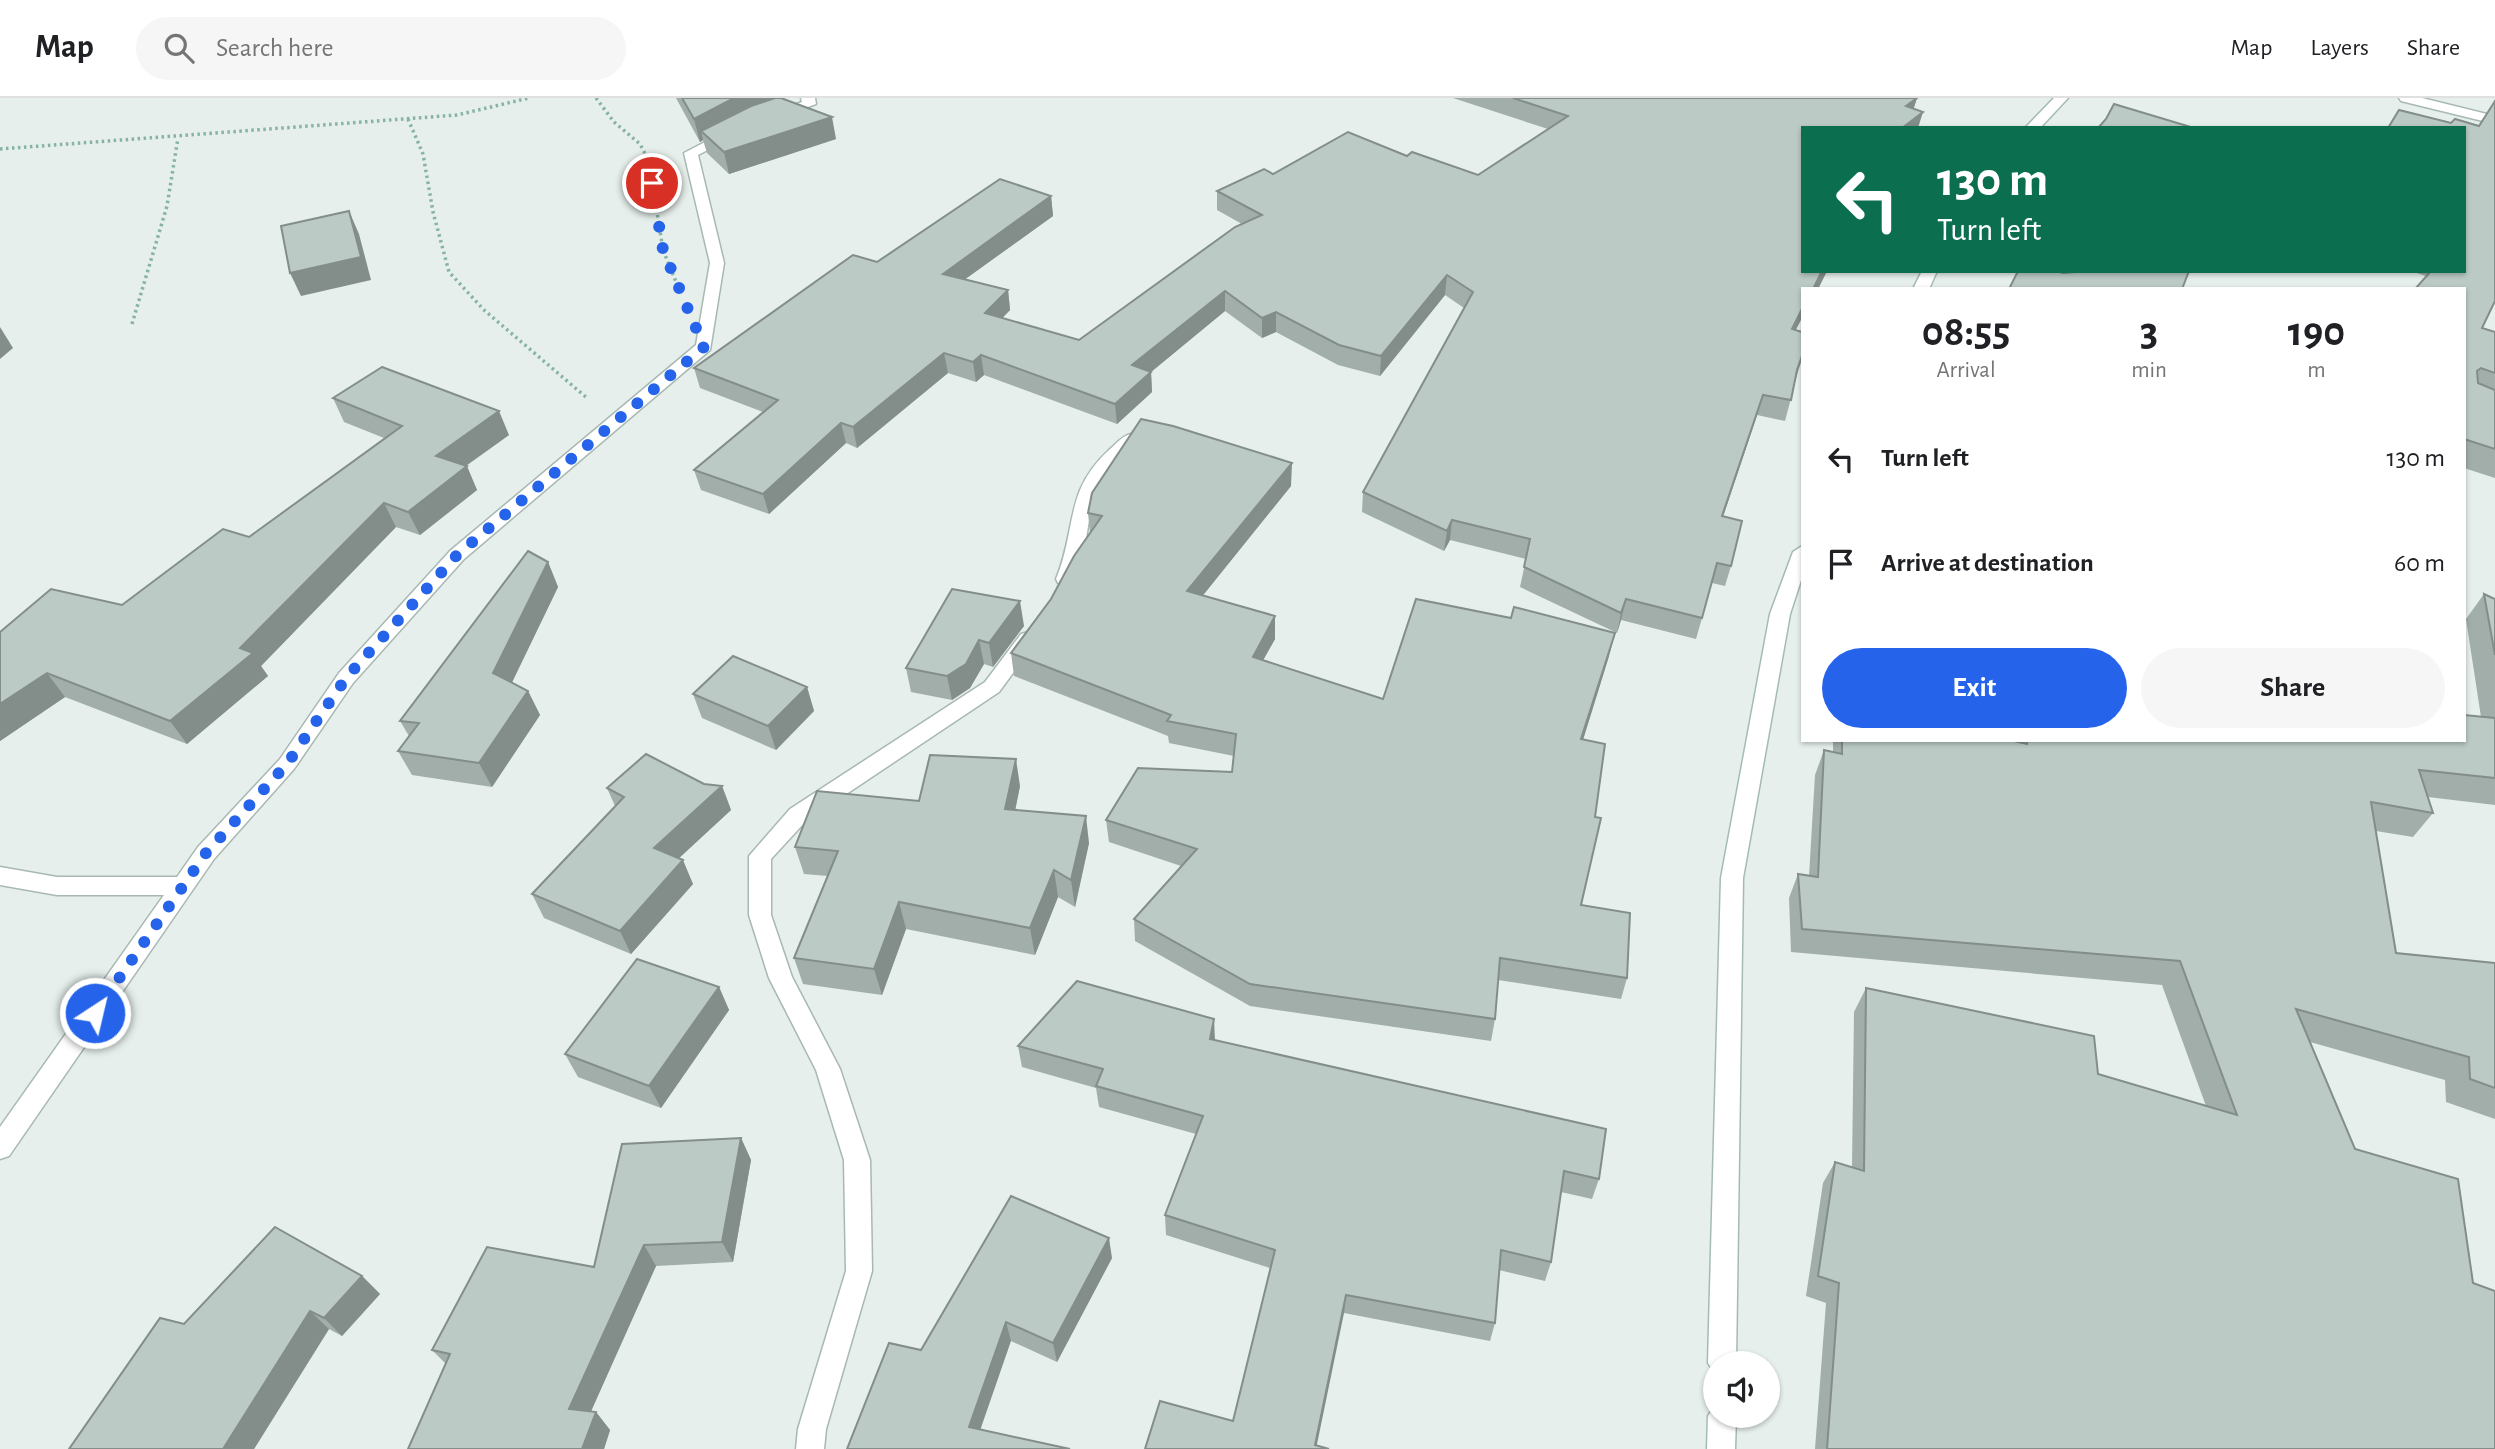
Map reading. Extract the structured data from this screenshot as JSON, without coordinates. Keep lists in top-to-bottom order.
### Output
{
  "page": {
    "header": "Map",
    "search": "Search here",
    "nav": ["Map", "Layers", "Share"],
    "turn": ["130 m", "Turn left"],
    "eta": [
      "08:55",
      "Arrival",
      "3",
      "min",
      "190",
      "m"
    ],
    "list": [
      {
        "name": "Turn left",
        "value": "130 m"
      },
      {
        "name": "Arrive at destination",
        "value": "60 m"
      }
    ],
    "buttons": ["Exit", "Share"]
  }
}
